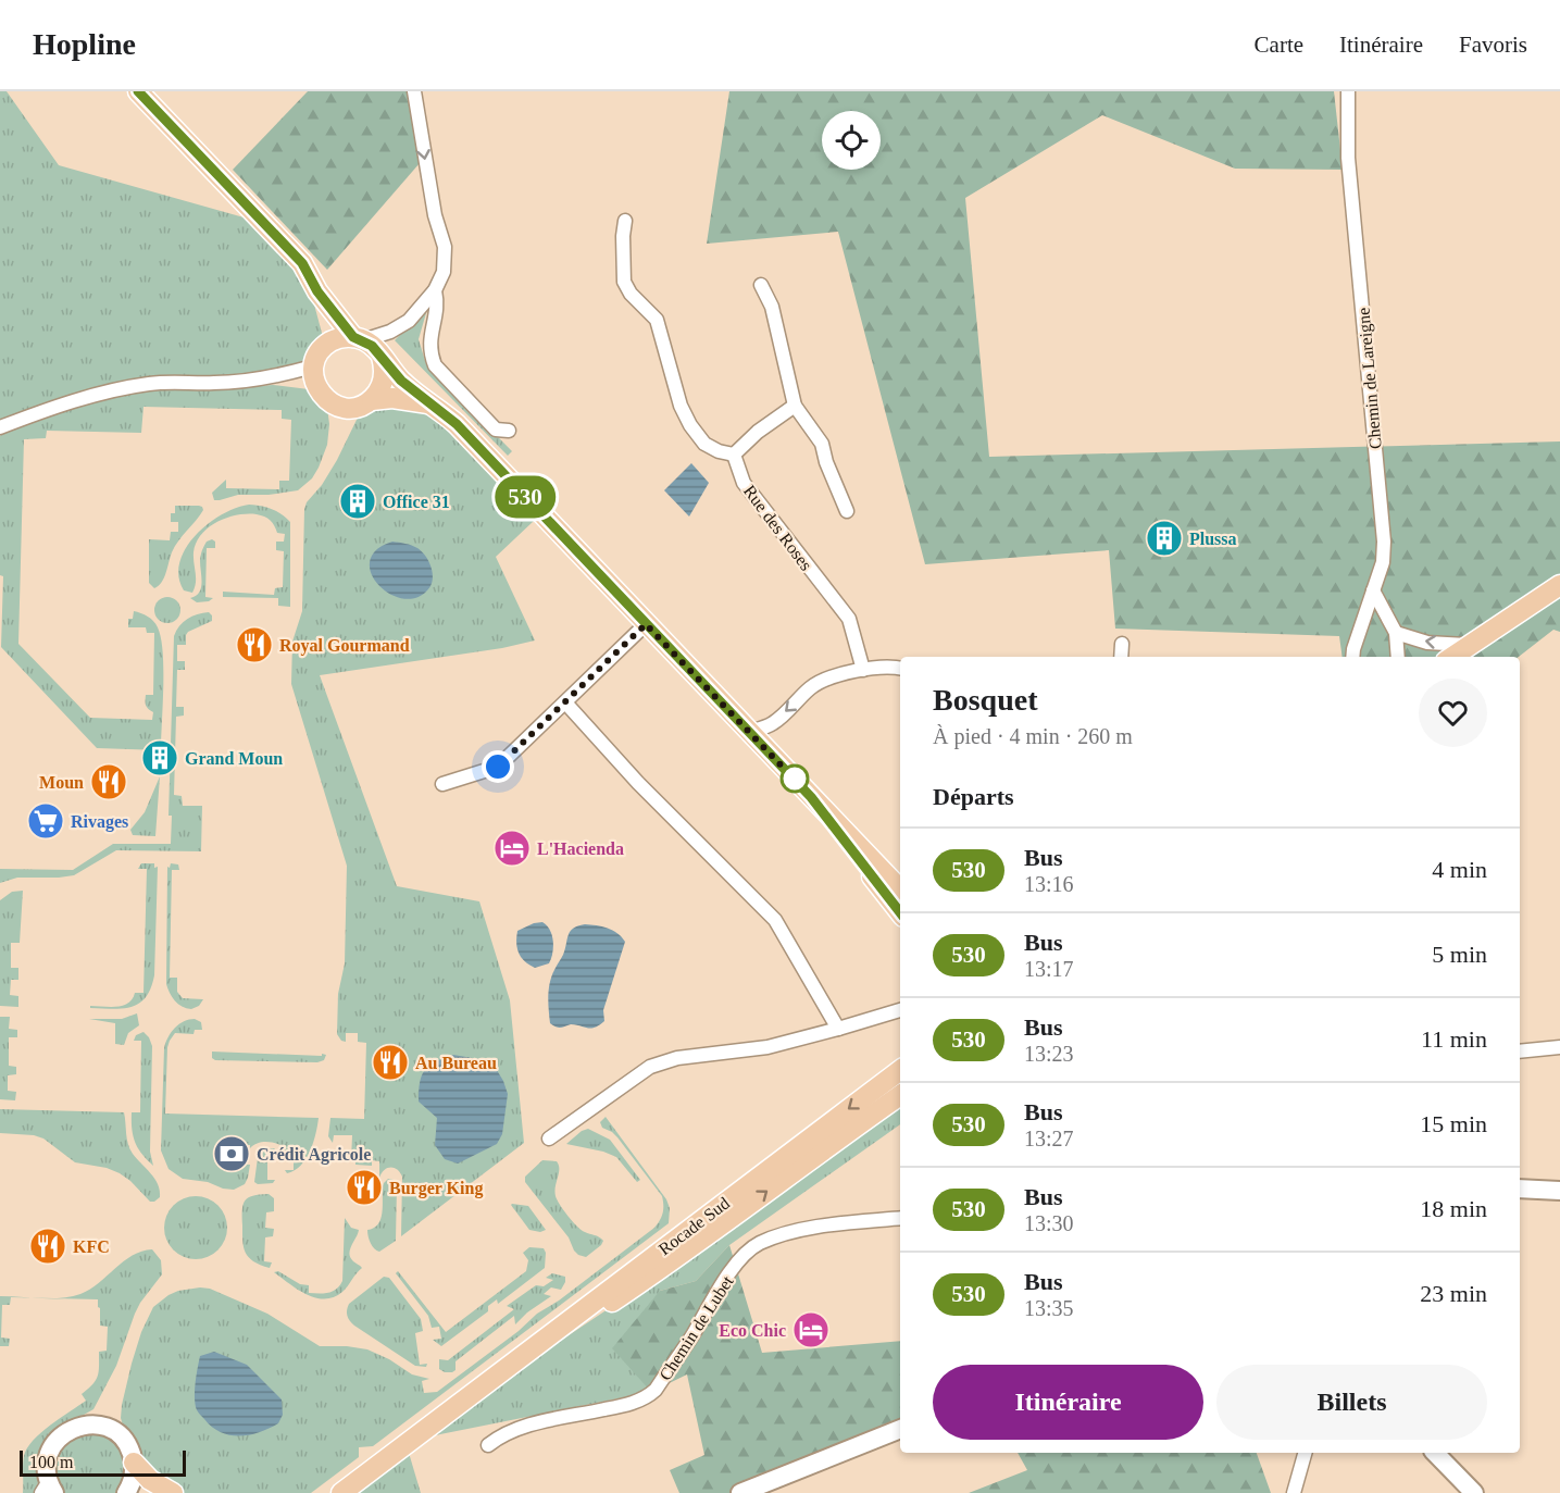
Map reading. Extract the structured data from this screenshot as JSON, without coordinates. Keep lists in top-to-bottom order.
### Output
{
  "streets": {
    "main road": ["Rocade Sud"],
    "street": ["Chemin de Lareigne", "Rue des Roses", "Chemin de Lubet"]
  },
  "places": {
    "building": ["Office 31", "Plussa", "Grand Moun"],
    "restaurant": [
      "Royal Gourmand",
      "Moun",
      "Au Bureau",
      "Burger King",
      "KFC"
    ],
    "supermarket": ["Rivages"],
    "hotel": ["L'Hacienda", "Eco Chic"],
    "bank": ["Crédit Agricole"]
  },
  "lines": ["bus line 530"],
  "scale_bar": "100 m",
  "page": {
    "header": "Hopline",
    "nav": ["Carte", "Itinéraire", "Favoris"],
    "on_map": "530",
    "heading": [
      ["Bosquet", "À pied · 4 min · 260 m"],
      "Départs"
    ],
    "list": [
      {
        "mark": "530",
        "name": "Bus",
        "note": "13:16",
        "value": "4 min"
      },
      {
        "mark": "530",
        "name": "Bus",
        "note": "13:17",
        "value": "5 min"
      },
      {
        "mark": "530",
        "name": "Bus",
        "note": "13:23",
        "value": "11 min"
      },
      {
        "mark": "530",
        "name": "Bus",
        "note": "13:27",
        "value": "15 min"
      },
      {
        "mark": "530",
        "name": "Bus",
        "note": "13:30",
        "value": "18 min"
      },
      {
        "mark": "530",
        "name": "Bus",
        "note": "13:35",
        "value": "23 min"
      }
    ],
    "buttons": ["Itinéraire", "Billets"],
    "scale": "100 m"
  }
}
